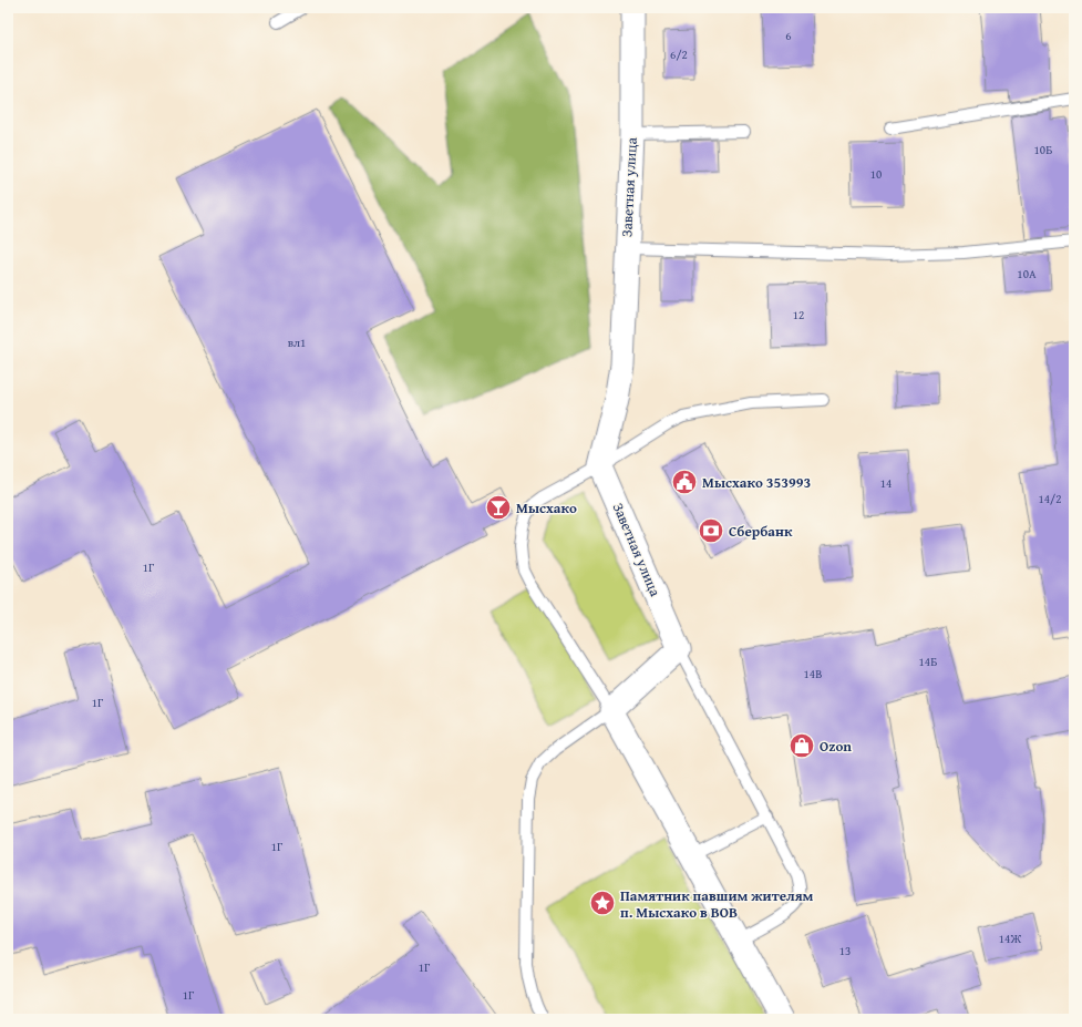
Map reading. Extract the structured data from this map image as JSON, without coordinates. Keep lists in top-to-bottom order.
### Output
{
  "streets": {
    "street": ["Заветная улица"]
  },
  "places": {
    "public building": ["Мысхако 353993"],
    "bar": ["Мысхако"],
    "bank": ["Сбербанк"],
    "shop": ["Ozon"],
    "place": ["Памятник павшим жителям п. Мысхако в ВОВ"]
  },
  "house_numbers": [
    "6",
    "6/2",
    "10Б",
    "10",
    "10А",
    "12",
    "вл1",
    "14",
    "14/2",
    "1Г",
    "14Б",
    "14В",
    "1Г",
    "1Г",
    "14Ж",
    "13",
    "1Г",
    "1Г"
  ]
}
